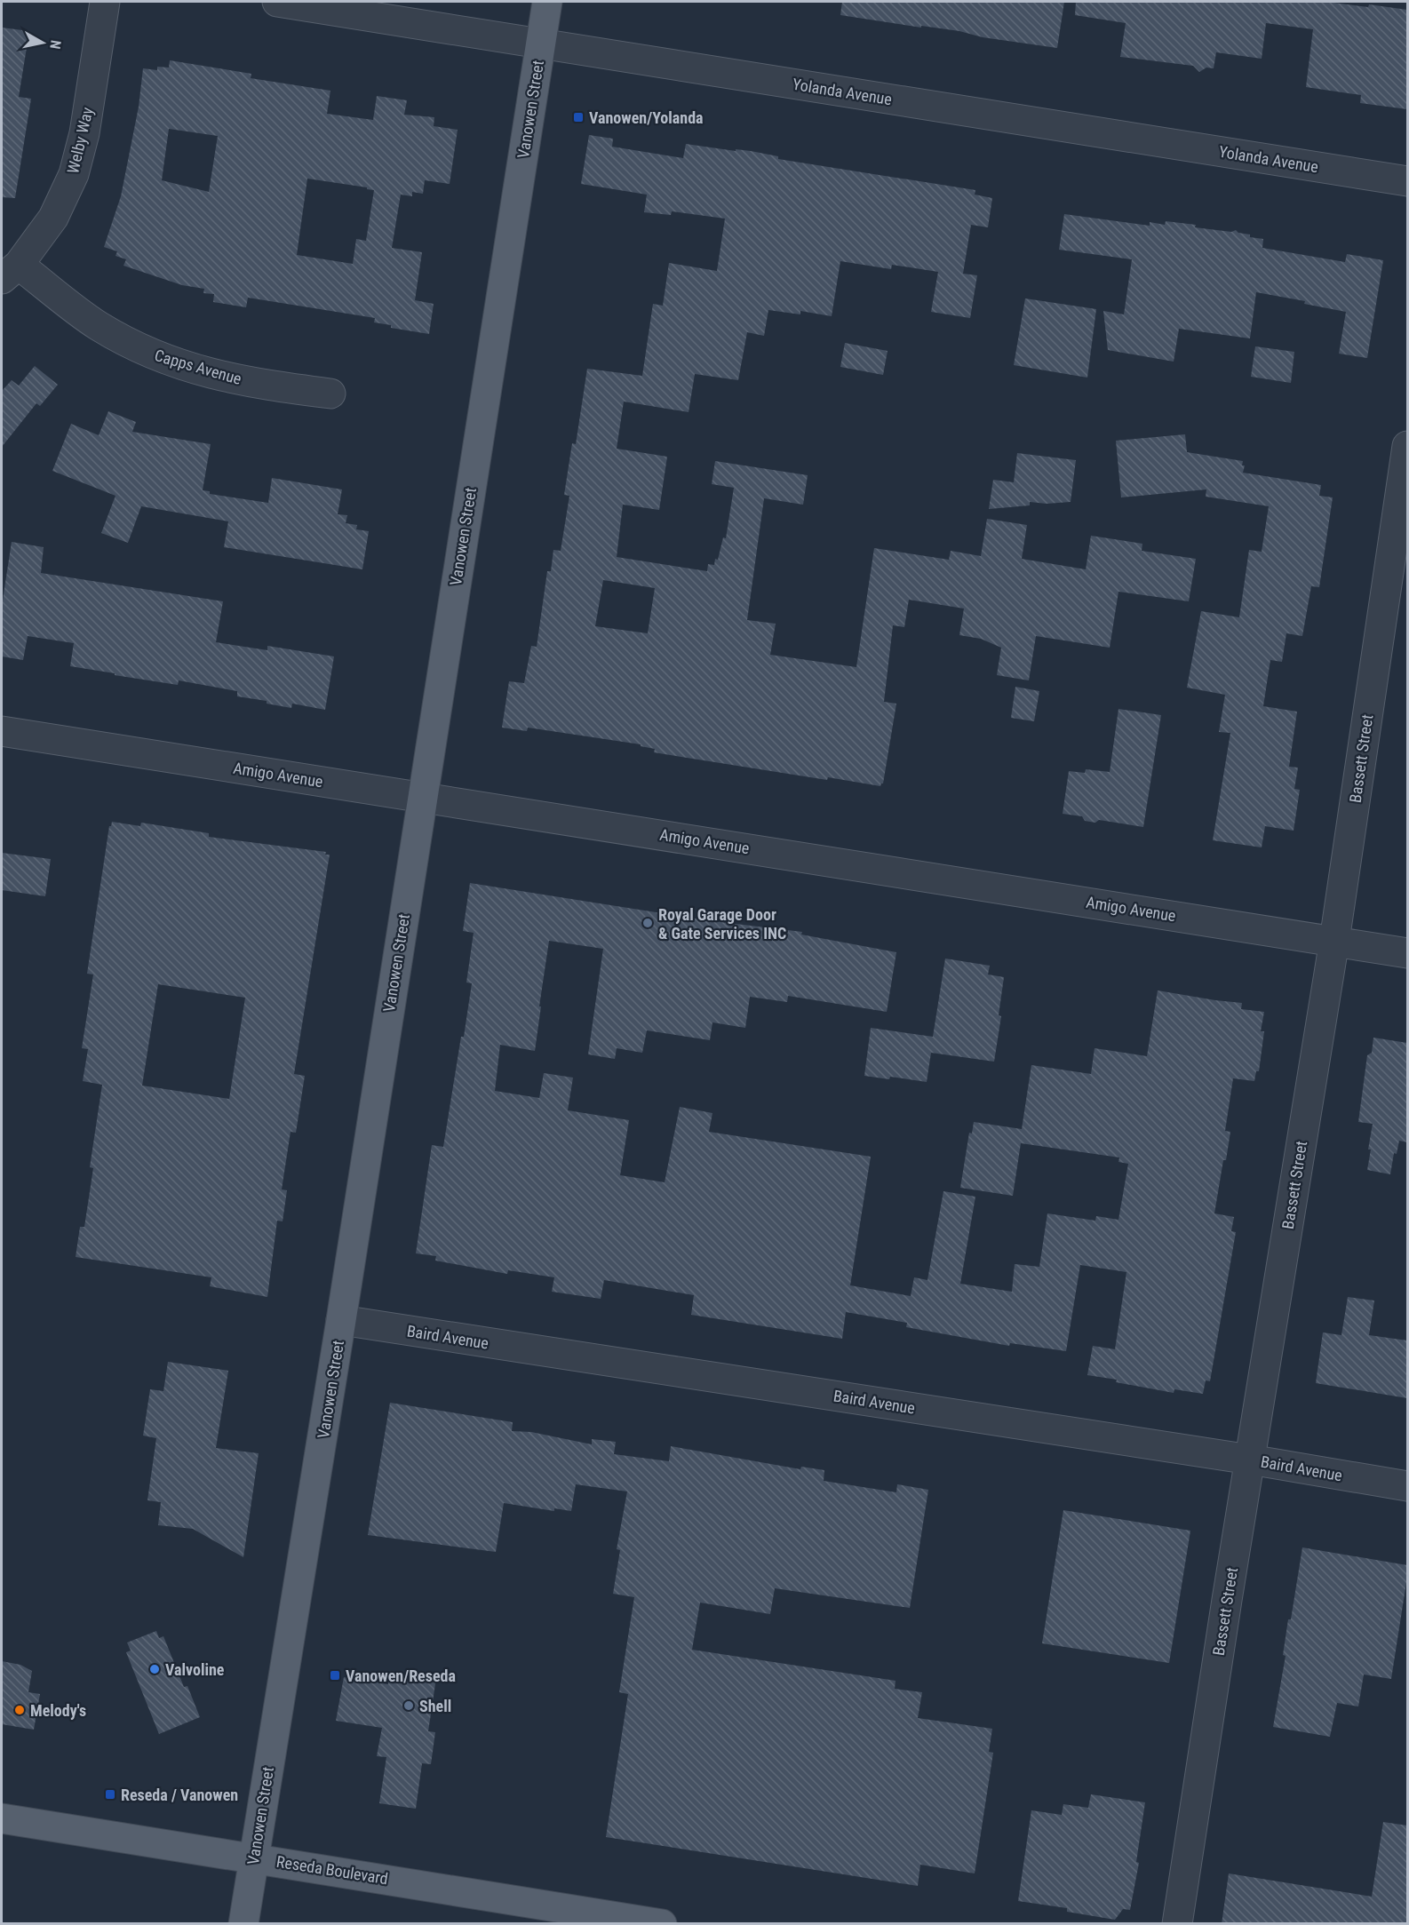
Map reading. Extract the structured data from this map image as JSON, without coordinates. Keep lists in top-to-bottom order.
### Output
{
  "streets": {
    "main road": ["Vanowen Street", "Reseda Boulevard"],
    "street": [
      "Yolanda Avenue",
      "Welby Way",
      "Capps Avenue",
      "Bassett Street",
      "Amigo Avenue",
      "Baird Avenue"
    ]
  },
  "crossings": [
    ["Yolanda Avenue", "Vanowen Street"],
    ["Vanowen Street", "Amigo Avenue"],
    ["Vanowen Street", "Baird Avenue"],
    ["Vanowen Street", "Reseda Boulevard"],
    ["Welby Way", "Capps Avenue"],
    ["Bassett Street", "Amigo Avenue"],
    ["Bassett Street", "Baird Avenue"]
  ],
  "places": {
    "transit": ["Vanowen/Yolanda", "Vanowen/Reseda", "Reseda / Vanowen"],
    "other": [
      "Royal Garage Door & Gate Services INC",
      "Valvoline",
      "Shell",
      "Melody's"
    ]
  },
  "north": "right"
}
